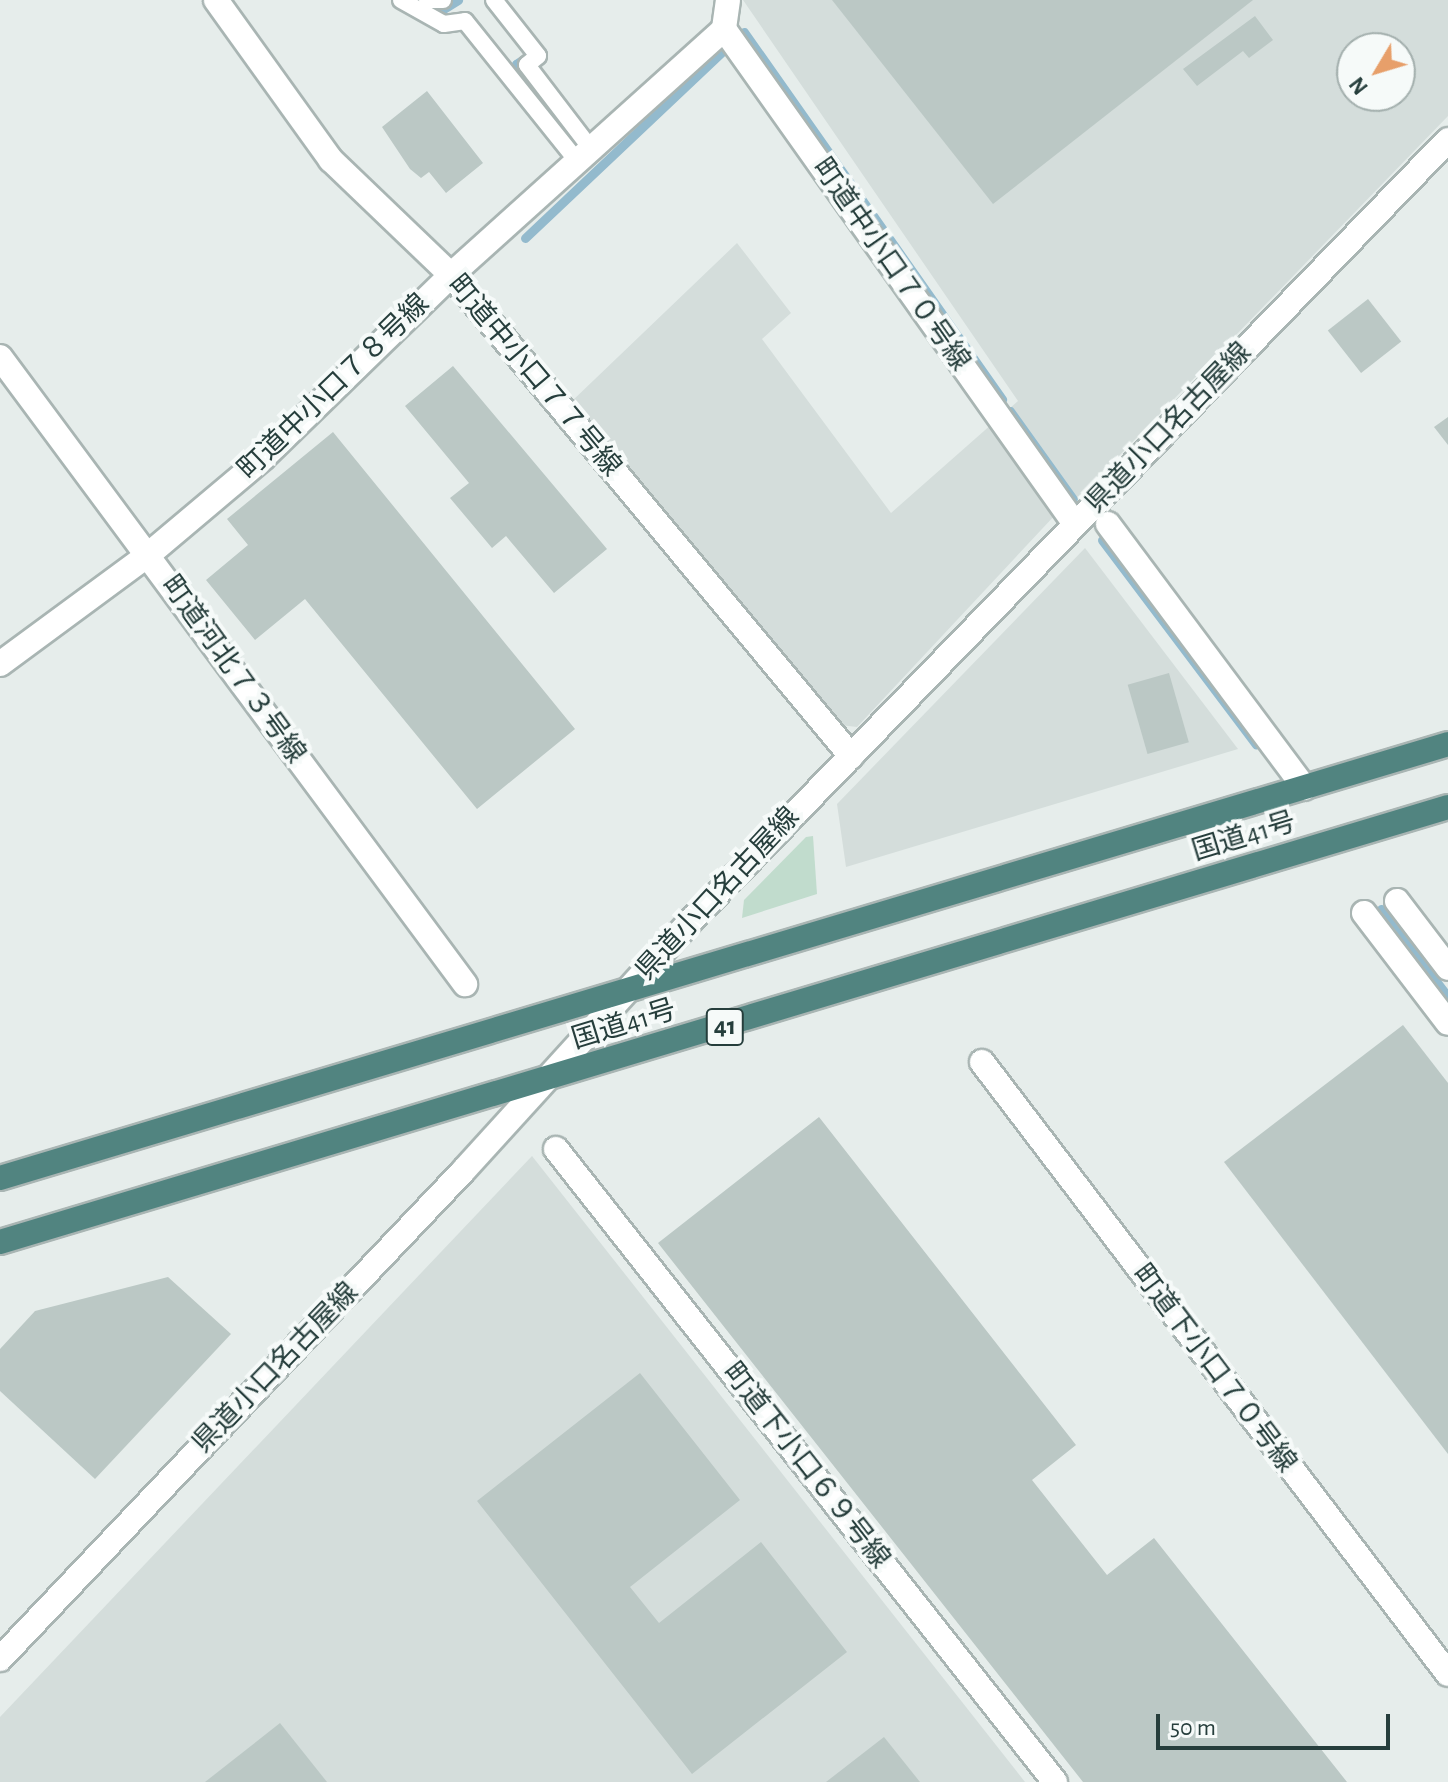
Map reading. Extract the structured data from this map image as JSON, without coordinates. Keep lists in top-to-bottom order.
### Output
{
  "streets": {
    "highway": ["国道41号", "41"],
    "street": [
      "町道中小口７０号線",
      "町道中小口７７号線",
      "町道中小口７８号線",
      "県道小口名古屋線",
      "町道河北７３号線",
      "町道下小口７０号線",
      "町道下小口６９号線"
    ]
  },
  "crossings": [
    ["町道中小口７０号線", "町道中小口７８号線"],
    ["町道中小口７０号線", "県道小口名古屋線"],
    ["町道中小口７７号線", "町道中小口７８号線"],
    ["町道中小口７７号線", "県道小口名古屋線"],
    ["町道中小口７８号線", "町道河北７３号線"],
    ["県道小口名古屋線", "国道41号"]
  ],
  "scale_bar": "50 m",
  "north": "bottom left"
}
